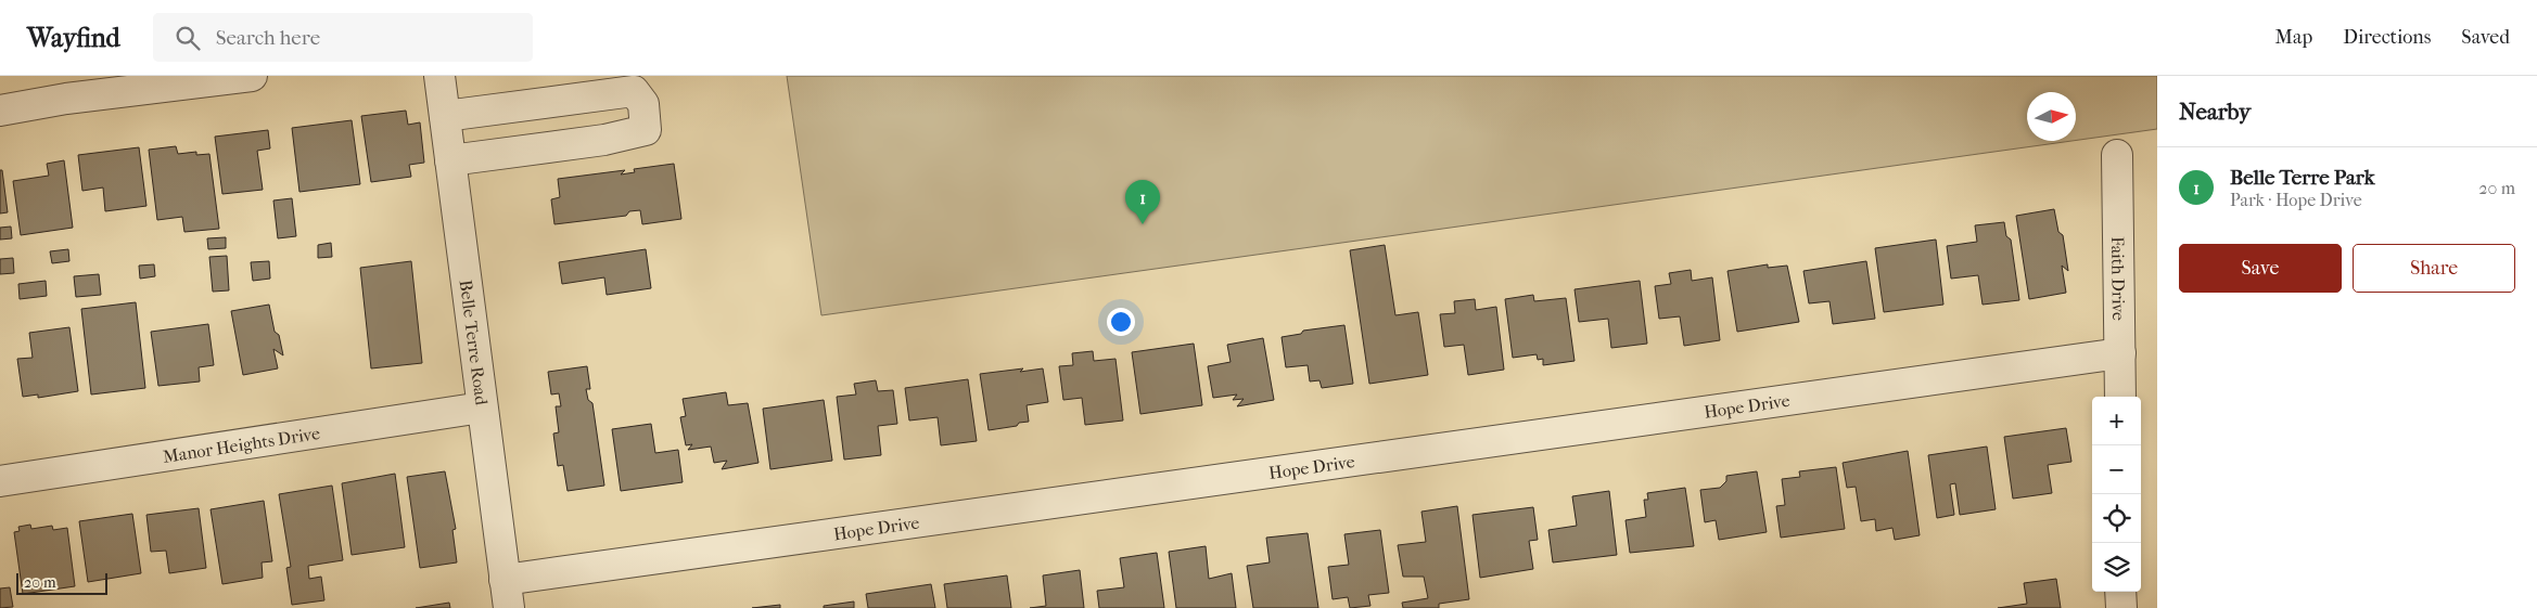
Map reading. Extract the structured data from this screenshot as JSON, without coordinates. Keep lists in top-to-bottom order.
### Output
{
  "streets": {
    "street": [
      "Faith Drive",
      "Belle Terre Road",
      "Hope Drive",
      "Manor Heights Drive"
    ]
  },
  "crossings": [
    ["Faith Drive", "Hope Drive"],
    ["Belle Terre Road", "Hope Drive"],
    ["Belle Terre Road", "Manor Heights Drive"]
  ],
  "scale_bar": "20 m",
  "north": "right",
  "page": {
    "header": "Wayfind",
    "search": "Search here",
    "nav": ["Map", "Directions", "Saved"],
    "heading": "Nearby",
    "list": [
      {
        "mark": "1",
        "name": "Belle Terre Park",
        "note": "Park · Hope Drive",
        "value": "20 m"
      }
    ],
    "pins": "1",
    "buttons": ["Save", "Share"],
    "map_buttons": ["+", "−"],
    "scale": "20 m"
  }
}
